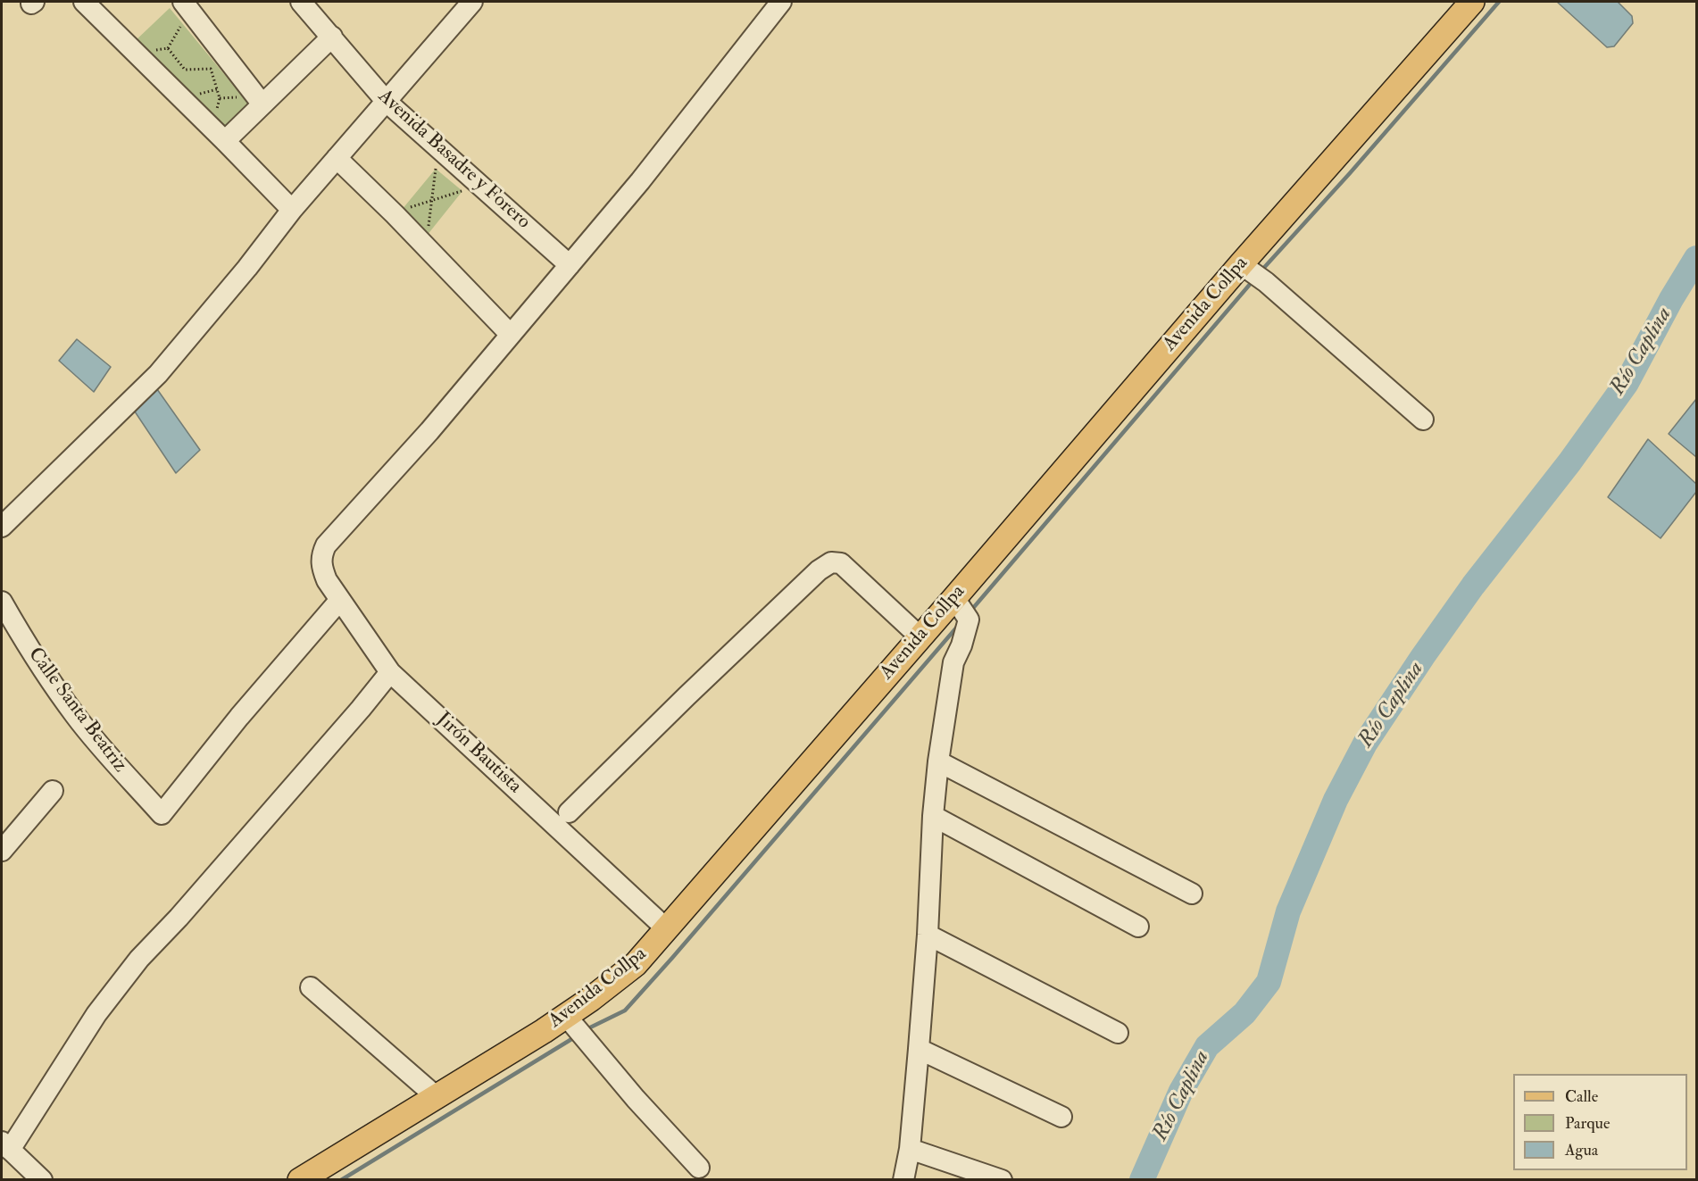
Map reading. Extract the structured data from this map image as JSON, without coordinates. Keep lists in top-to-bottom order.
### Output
{
  "streets": {
    "main road": ["Avenida Collpa"],
    "street": ["Avenida Basadre y Forero", "Calle Santa Beatriz", "Jirón Bautista"]
  },
  "crossings": [
    ["Avenida Collpa", "Jirón Bautista"],
    ["Calle Santa Beatriz", "Jirón Bautista"]
  ],
  "water": ["Río Caplina"],
  "legend": ["Calle", "Parque", "Agua"]
}
